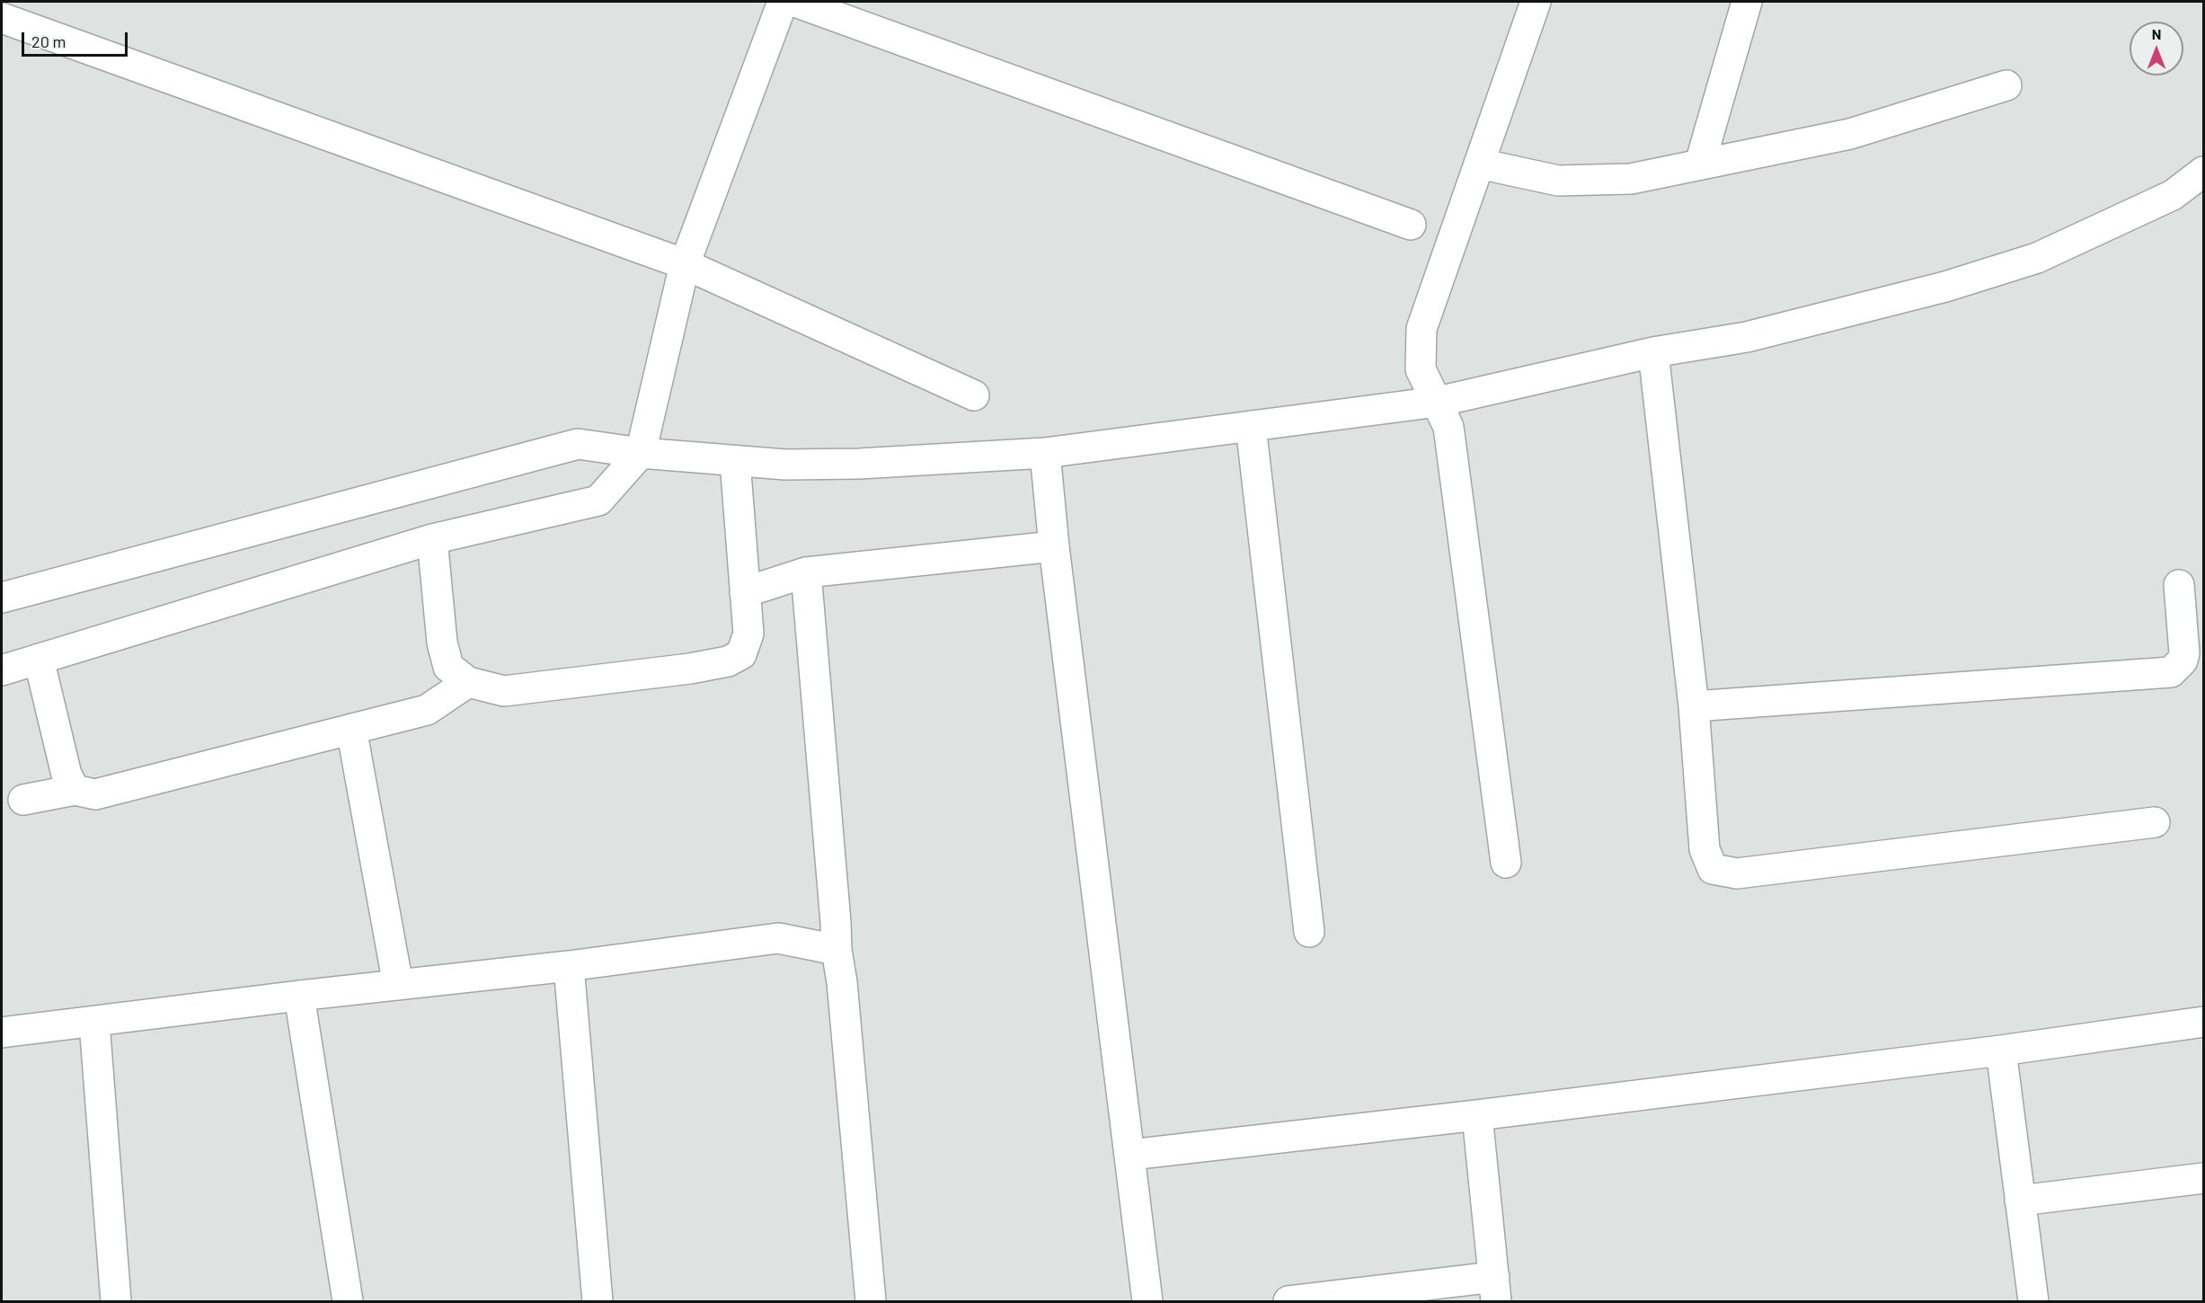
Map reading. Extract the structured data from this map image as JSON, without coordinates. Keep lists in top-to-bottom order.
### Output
{
  "scale_bar": "20 m",
  "north": "top"
}
